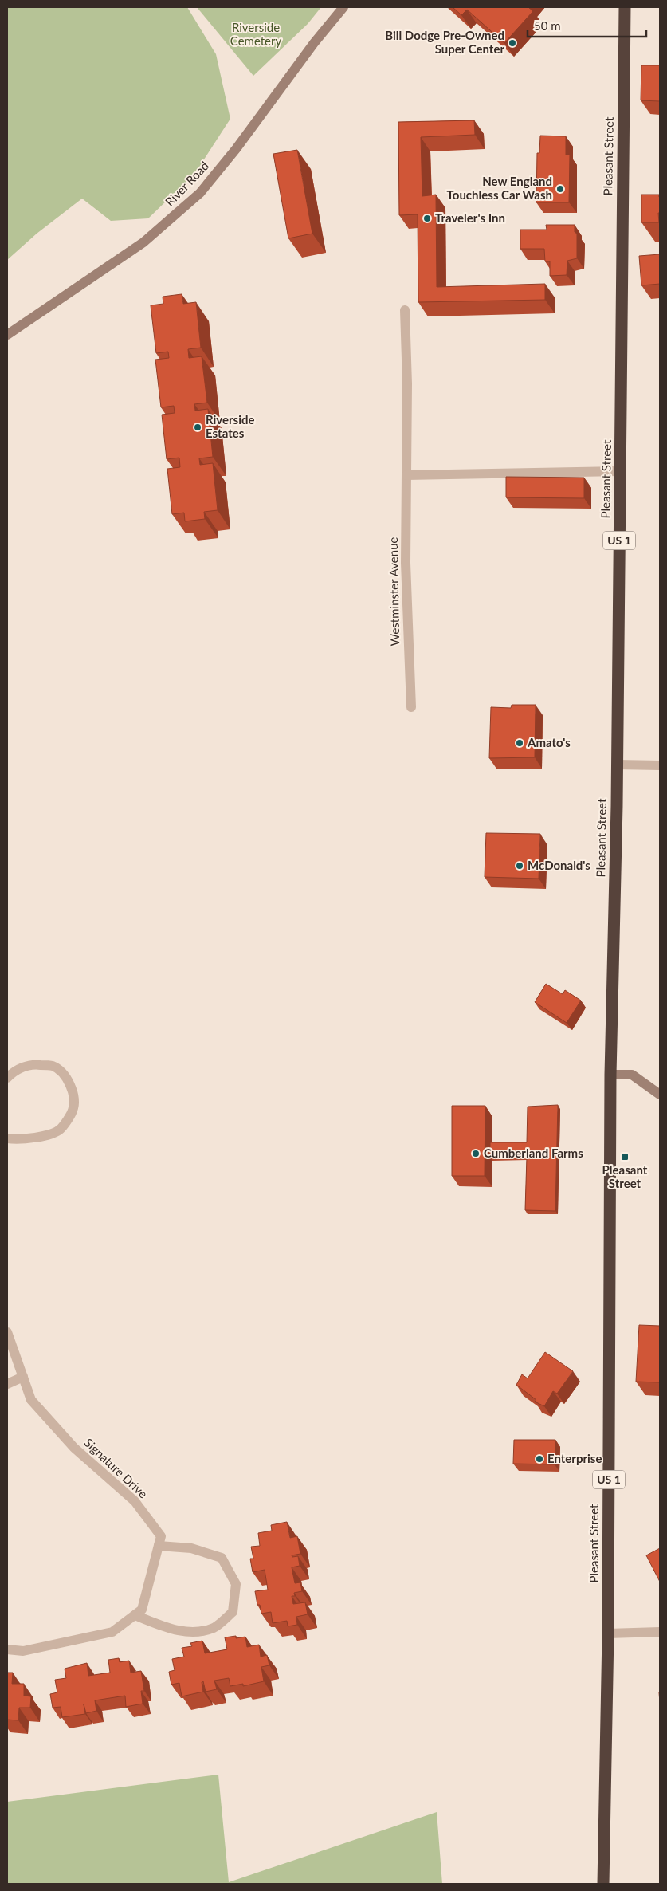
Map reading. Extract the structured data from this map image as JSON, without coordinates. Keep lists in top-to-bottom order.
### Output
{
  "streets": {
    "highway": ["Pleasant Street", "US 1"],
    "street": ["River Road", "Westminster Avenue", "Signature Drive"]
  },
  "parks": ["Riverside Cemetery"],
  "places": {
    "other": [
      "Bill Dodge Pre-Owned Super Center",
      "New England Touchless Car Wash",
      "Traveler's Inn",
      "Riverside Estates",
      "Amato's",
      "McDonald's",
      "Cumberland Farms",
      "Enterprise"
    ],
    "transit": ["Pleasant Street"]
  },
  "scale_bar": "50 m"
}
